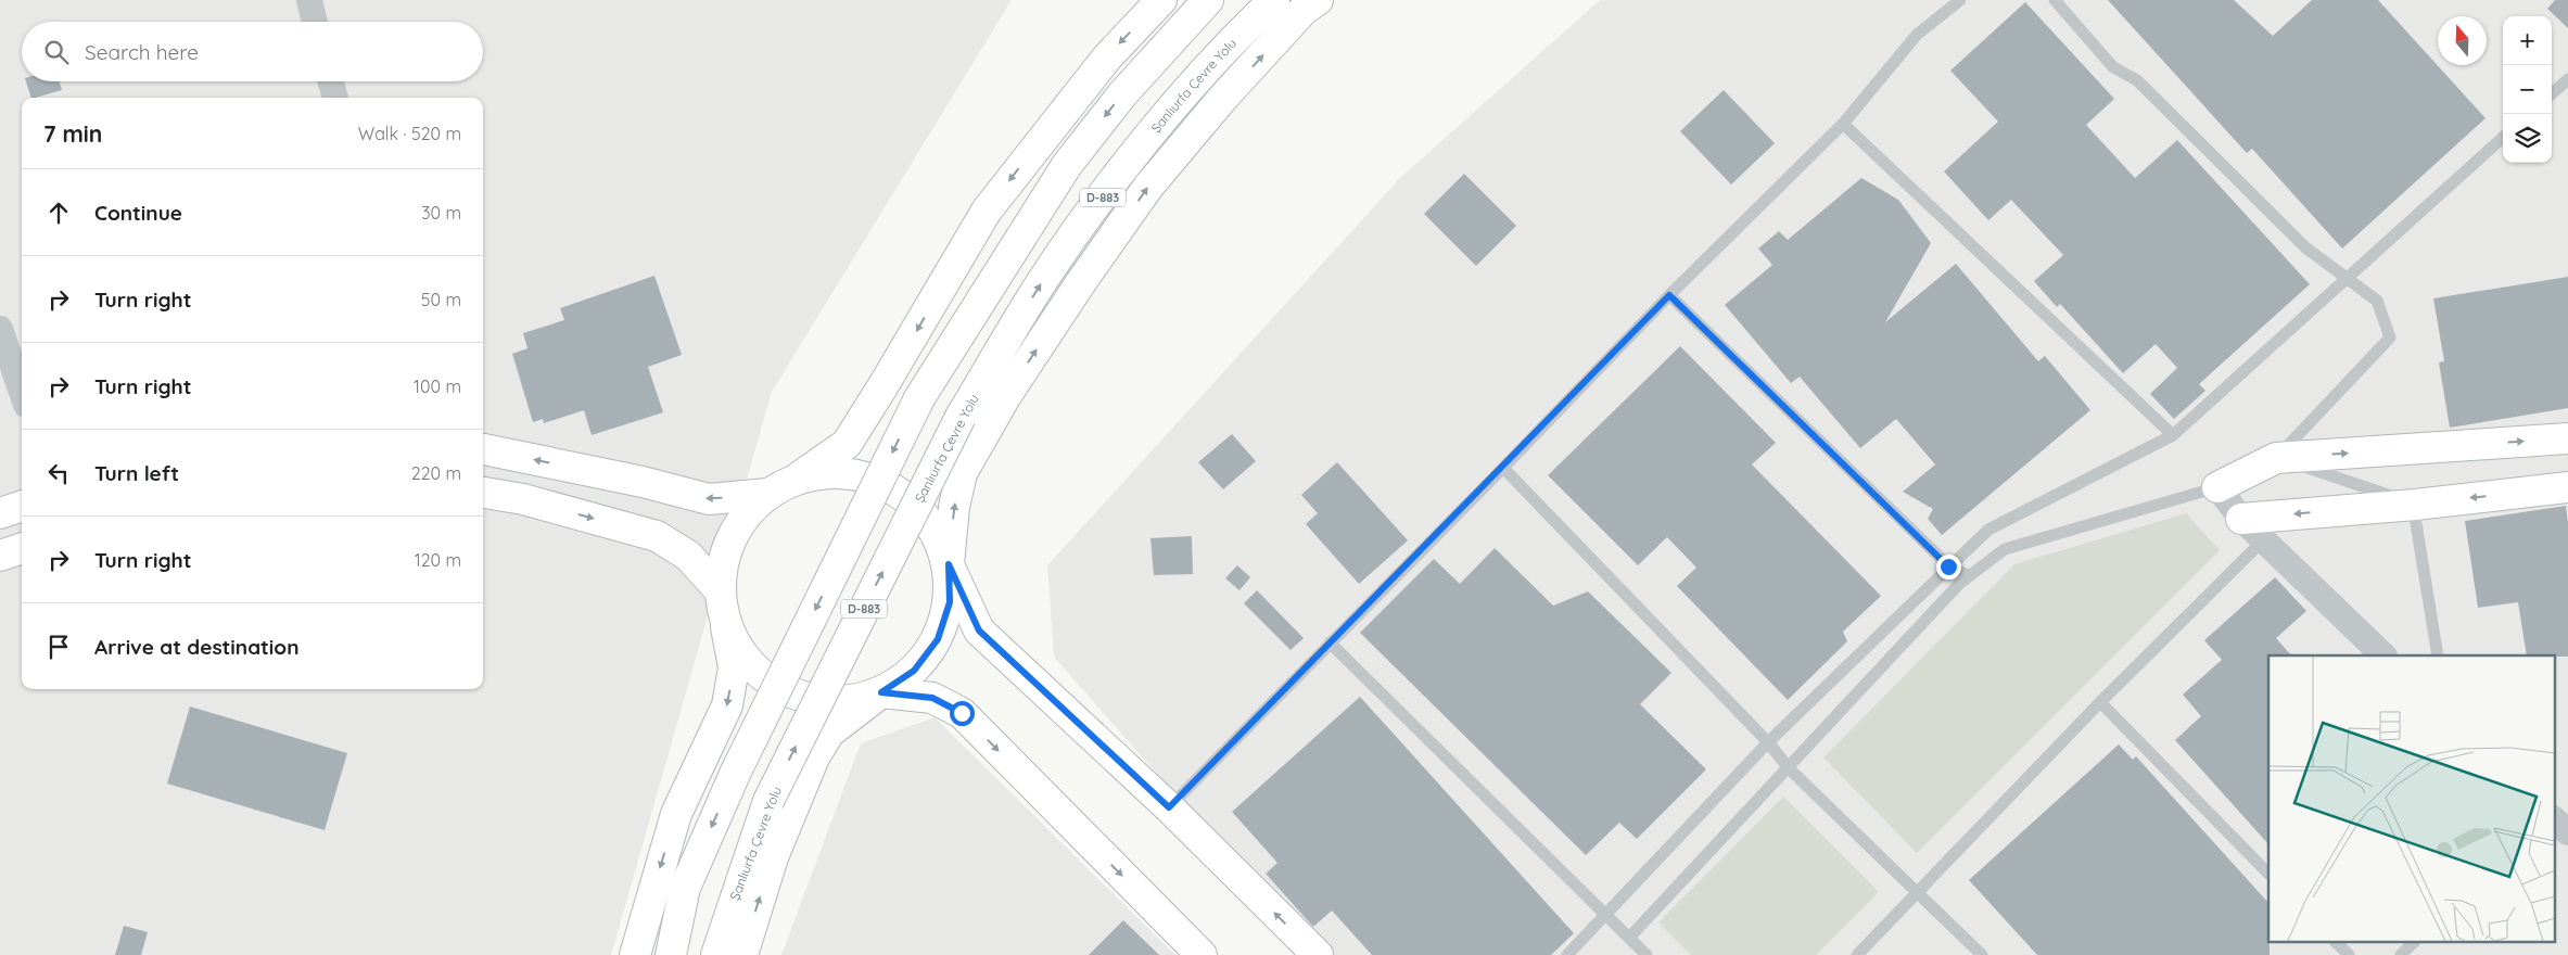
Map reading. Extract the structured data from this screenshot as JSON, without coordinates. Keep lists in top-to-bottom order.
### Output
{
  "streets": {
    "main road": ["Şanlıurfa Çevre Yolu", "D-883"]
  },
  "north": "top",
  "page": {
    "map_buttons": ["+", "−"],
    "search": "Search here",
    "heading": ["7 min", "Walk · 520 m"],
    "list": [
      ["Continue", "30 m"],
      ["Turn right", "50 m"],
      ["Turn right", "100 m"],
      ["Turn left", "220 m"],
      ["Turn right", "120 m"],
      "Arrive at destination"
    ]
  }
}
